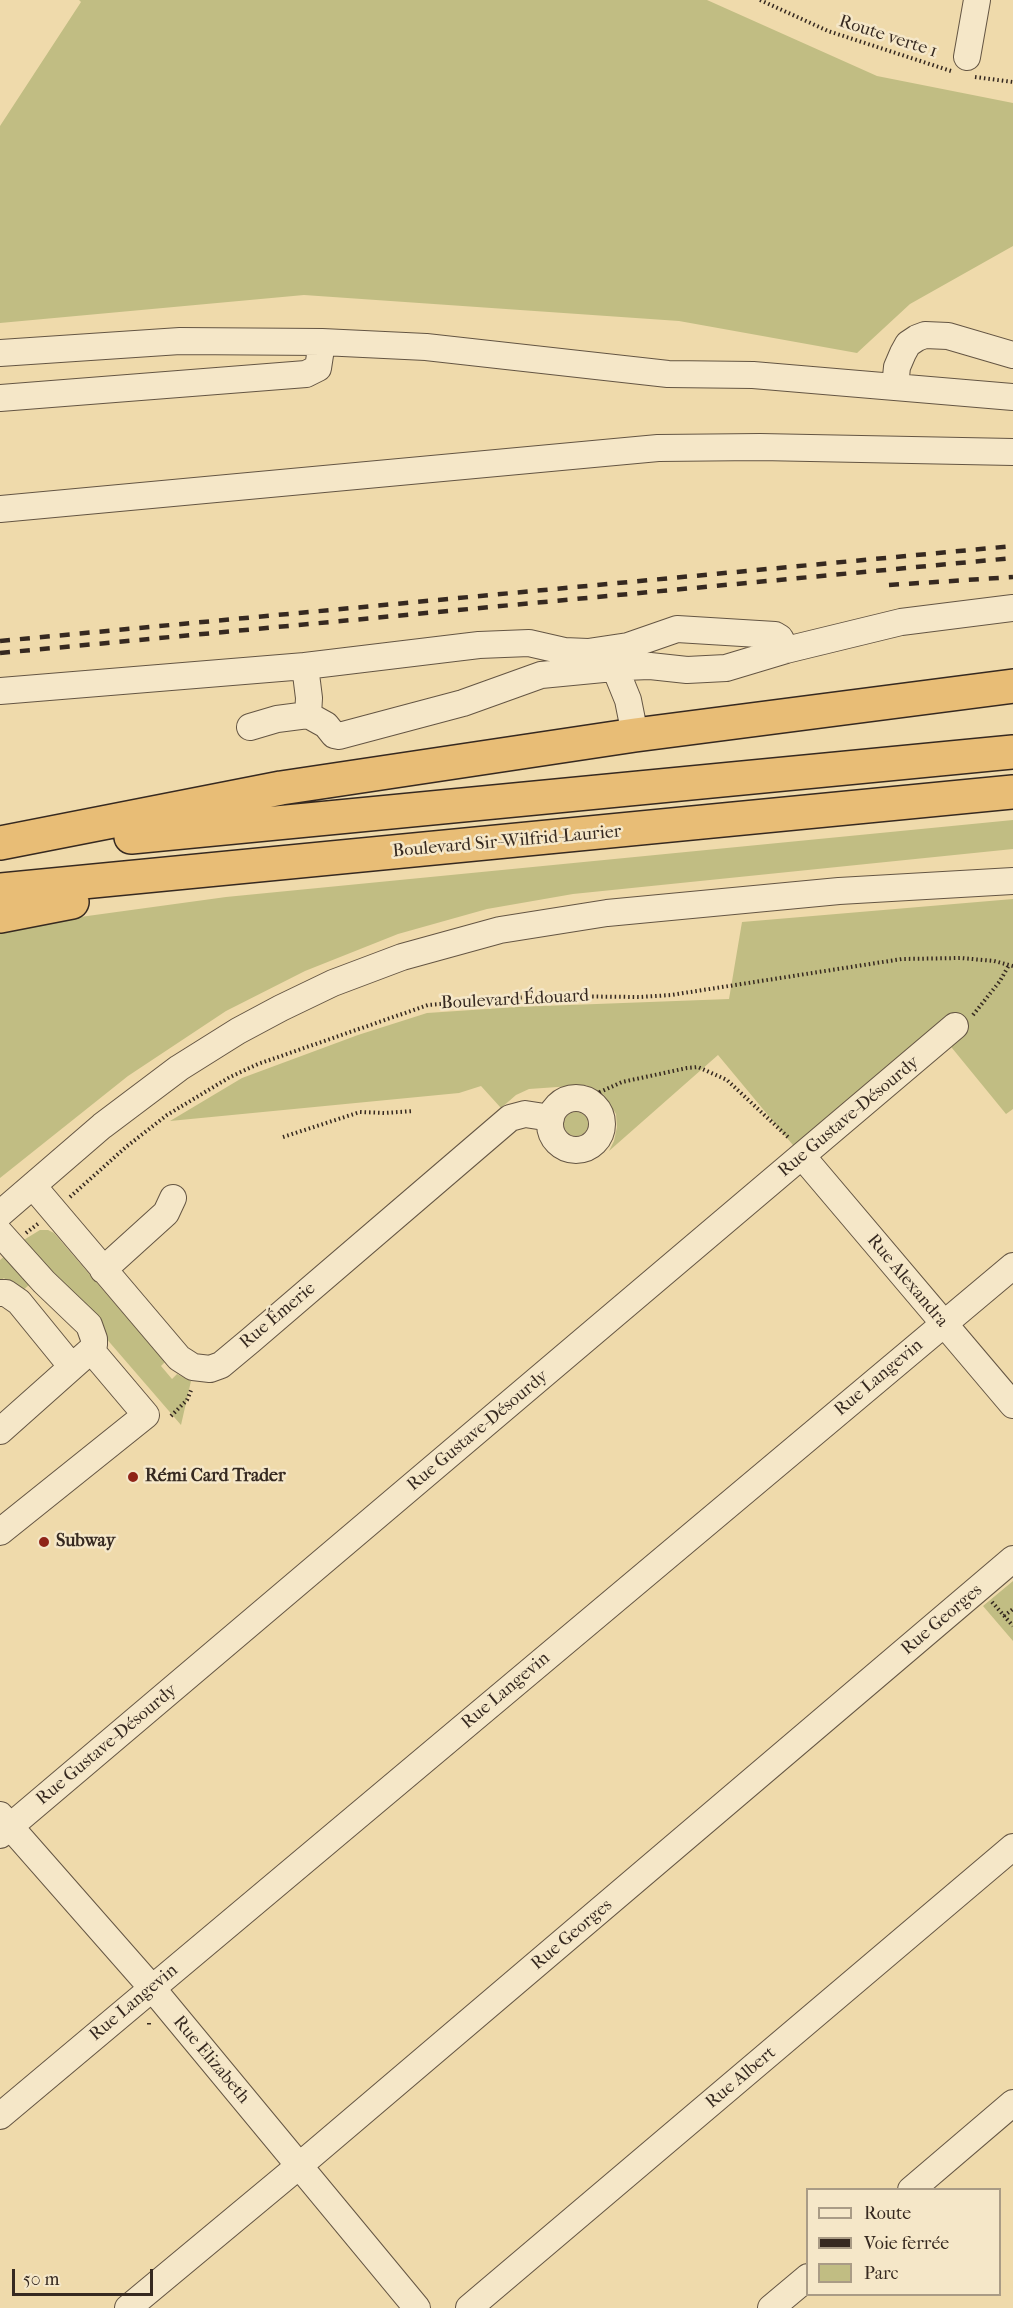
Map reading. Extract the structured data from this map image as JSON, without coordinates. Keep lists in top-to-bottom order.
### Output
{
  "streets": {
    "highway": ["Boulevard Sir-Wilfrid-Laurier"],
    "street": [
      "Rue Gustave-Désourdy",
      "Rue Alexandra",
      "Rue Émerie",
      "Rue Langevin",
      "Rue Georges",
      "Rue Elizabeth",
      "Rue Albert"
    ],
    "path": ["Route verte 1", "Boulevard Édouard"]
  },
  "crossings": [
    ["Rue Gustave-Désourdy", "Rue Alexandra"],
    ["Rue Gustave-Désourdy", "Rue Elizabeth"],
    ["Rue Alexandra", "Rue Langevin"],
    ["Rue Langevin", "Rue Elizabeth"],
    ["Rue Georges", "Rue Elizabeth"]
  ],
  "places": ["Rémi Card Trader", "Subway"],
  "legend": ["Route", "Voie ferrée", "Parc"],
  "scale_bar": "50 m"
}
